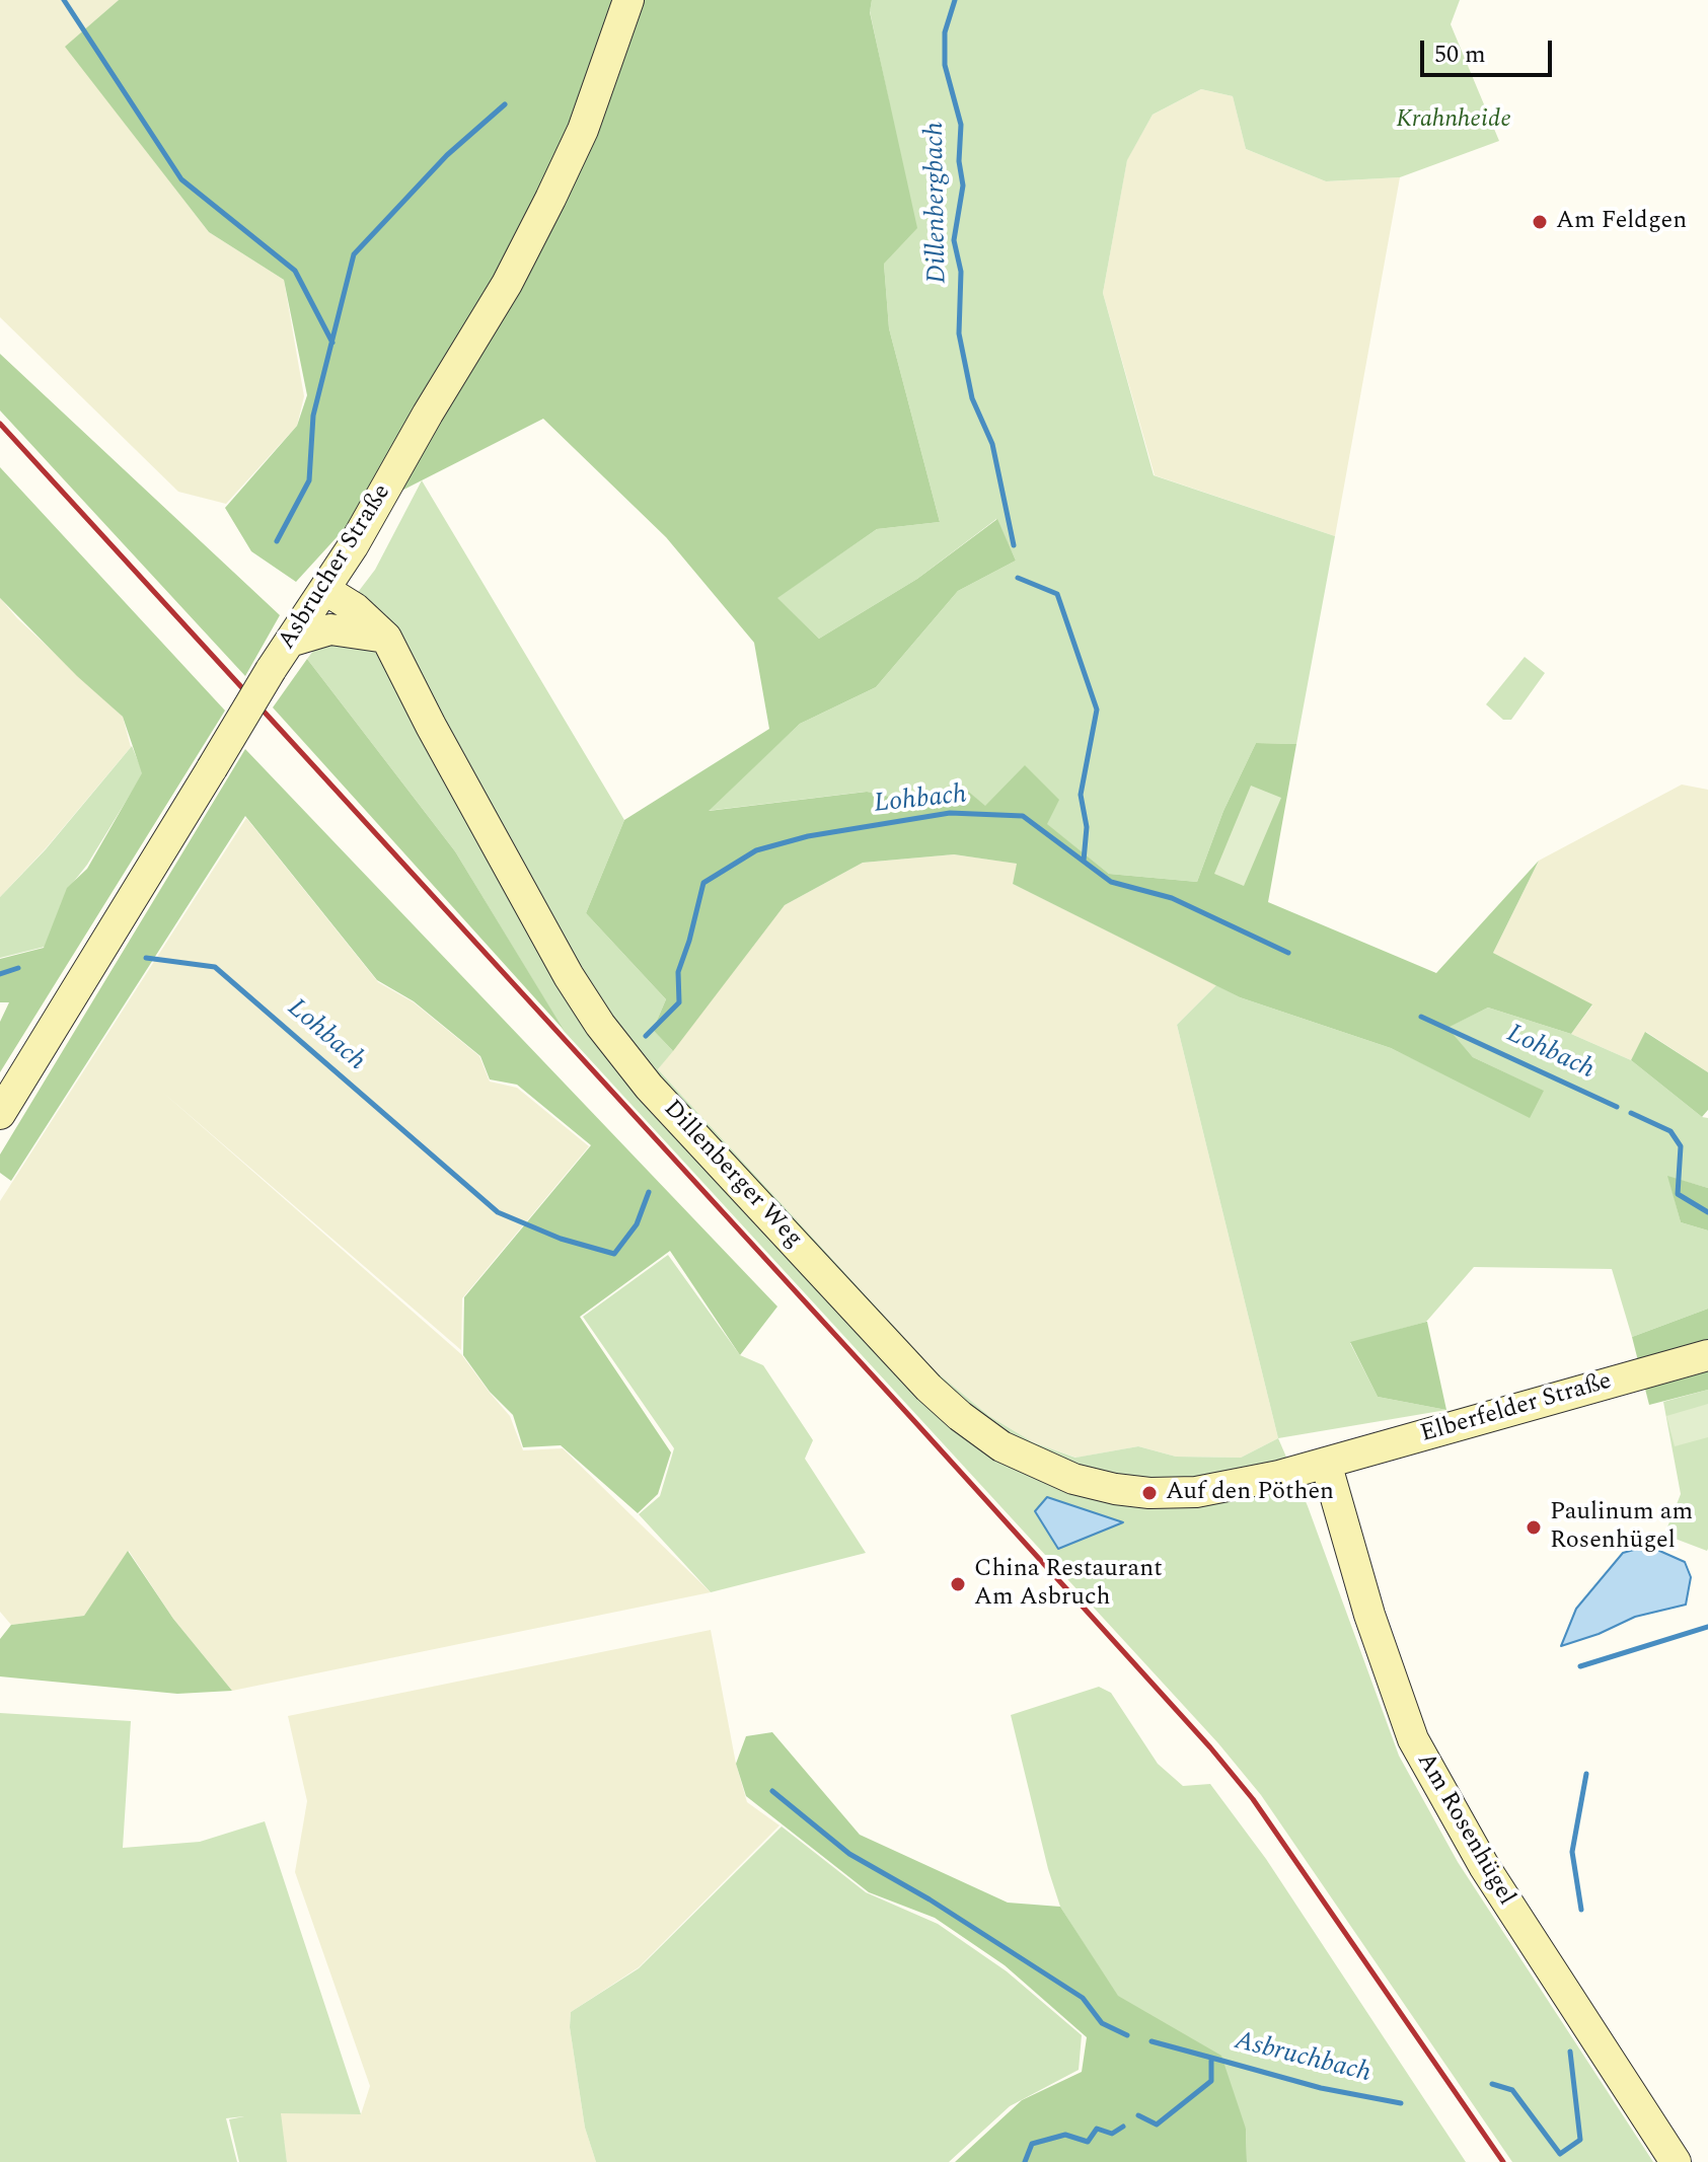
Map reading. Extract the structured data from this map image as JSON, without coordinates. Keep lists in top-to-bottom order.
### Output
{
  "streets": {
    "main road": [
      "Asbrucher Straße",
      "Dillenberger Weg",
      "Elberfelder Straße",
      "Am Rosenhügel"
    ]
  },
  "crossings": [
    ["Asbrucher Straße", "Dillenberger Weg"],
    ["Dillenberger Weg", "Elberfelder Straße"],
    ["Dillenberger Weg", "Am Rosenhügel"],
    ["Elberfelder Straße", "Am Rosenhügel"]
  ],
  "water": ["Dillenbergbach", "Lohbach", "Asbruchbach"],
  "parks": ["Krahnheide"],
  "places": [
    "Am Feldgen",
    "Auf den Pöthen",
    "Paulinum am Rosenhügel",
    "China Restaurant Am Asbruch"
  ],
  "scale_bar": "50 m"
}
